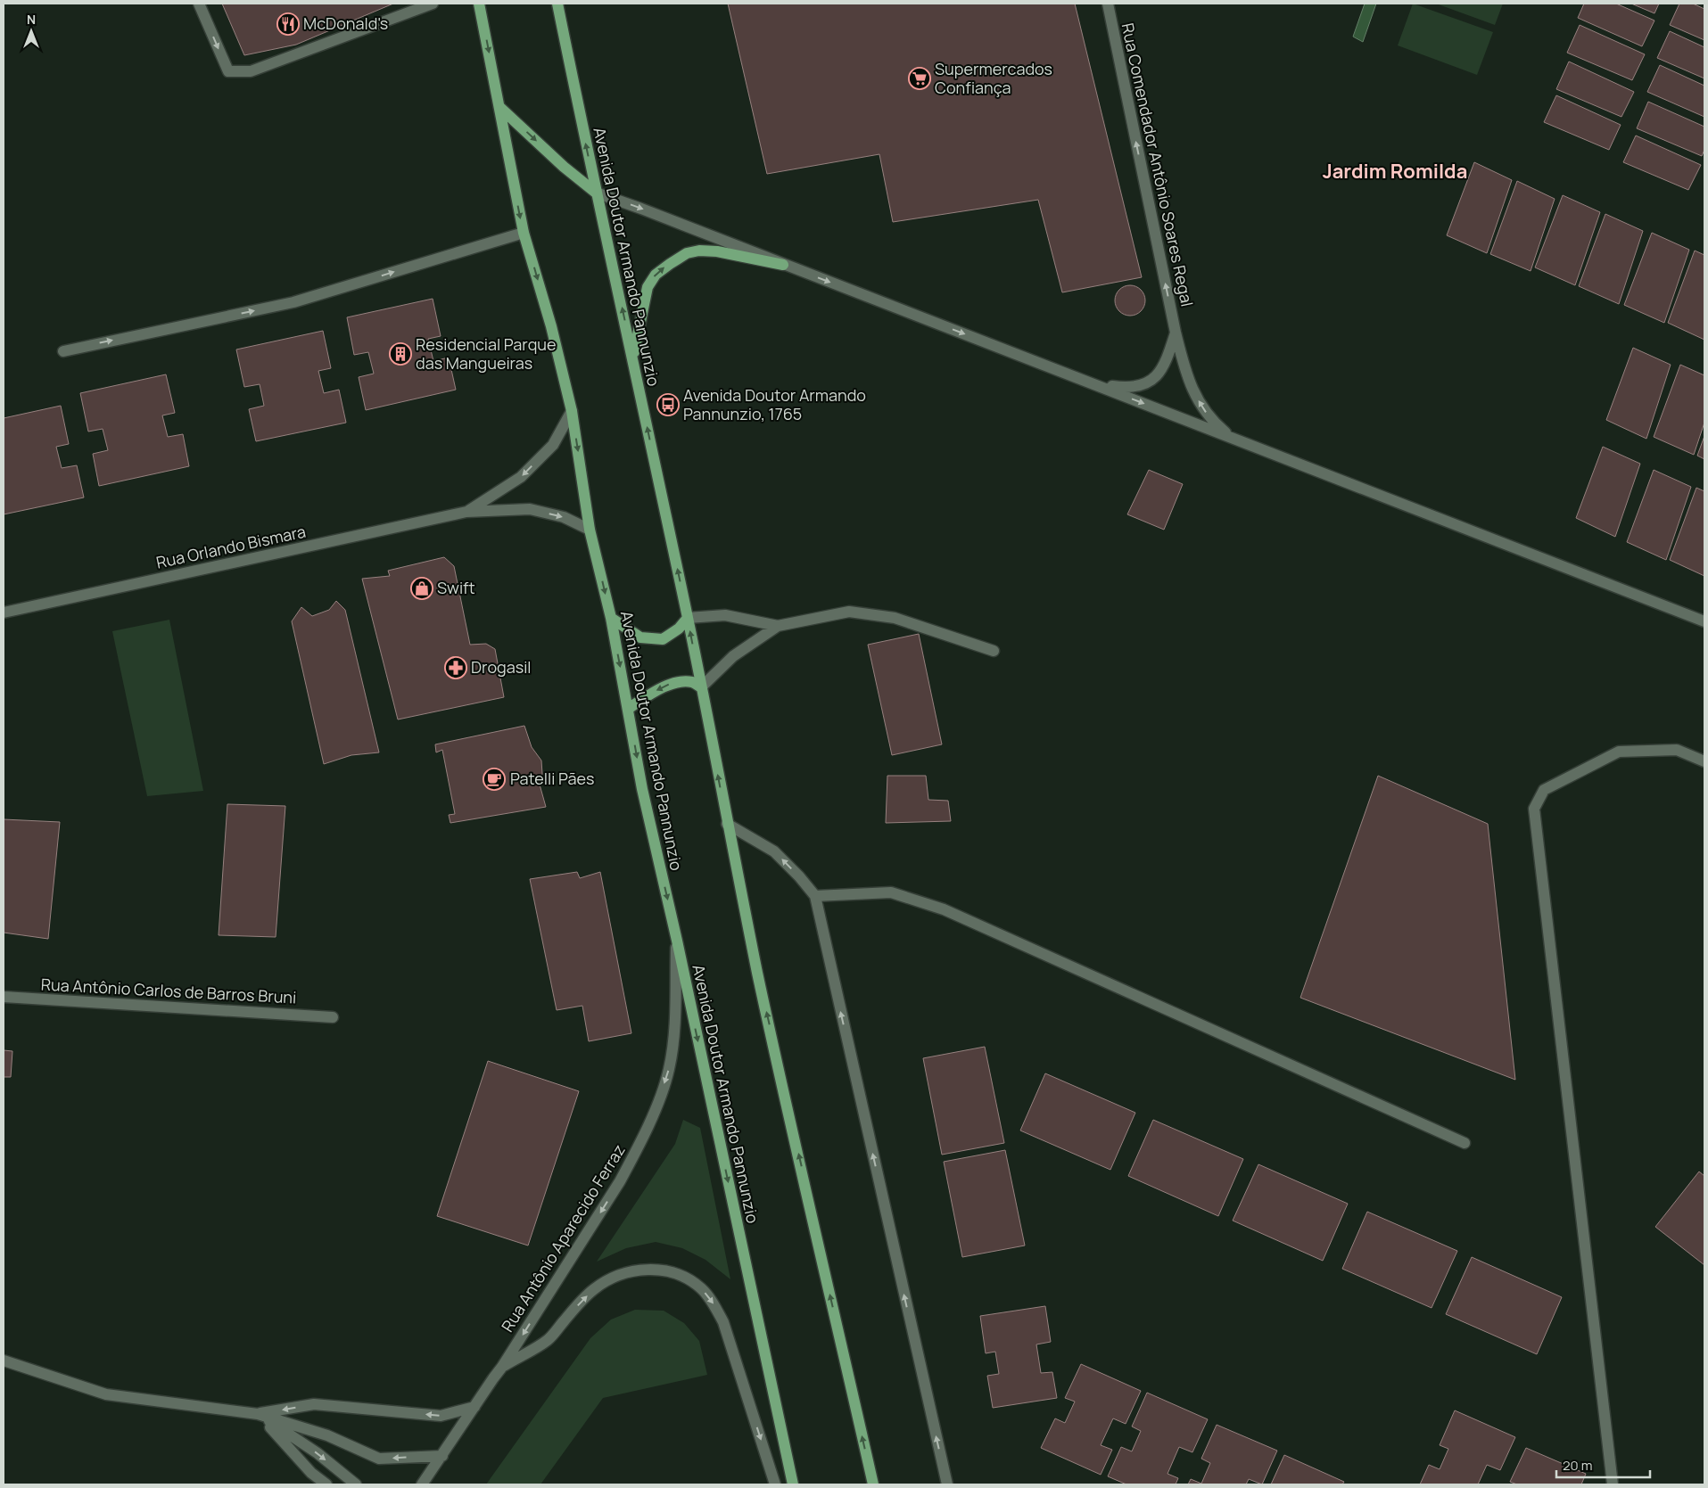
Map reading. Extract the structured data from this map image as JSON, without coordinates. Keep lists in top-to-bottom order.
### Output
{
  "streets": {
    "main road": ["Avenida Doutor Armando Pannunzio"],
    "street": [
      "Rua Comendador Antônio Soares Regal",
      "Rua Orlando Bismara",
      "Rua Antônio Carlos de Barros Bruni",
      "Rua Antônio Aparecido Ferraz"
    ]
  },
  "crossings": [
    ["Avenida Doutor Armando Pannunzio", "Rua Orlando Bismara"],
    ["Avenida Doutor Armando Pannunzio", "Rua Antônio Aparecido Ferraz"]
  ],
  "one_way": ["Rua Comendador Antônio Soares Regal"],
  "districts": ["Jardim Romilda"],
  "places": {
    "restaurant": ["McDonald's"],
    "supermarket": ["Supermercados Confiança"],
    "building": ["Residencial Parque das Mangueiras"],
    "bus stop": ["Avenida Doutor Armando Pannunzio, 1765"],
    "shop": ["Swift"],
    "pharmacy": ["Drogasil"],
    "cafe": ["Patelli Pães"]
  },
  "scale_bar": "20 m",
  "north": "top"
}
